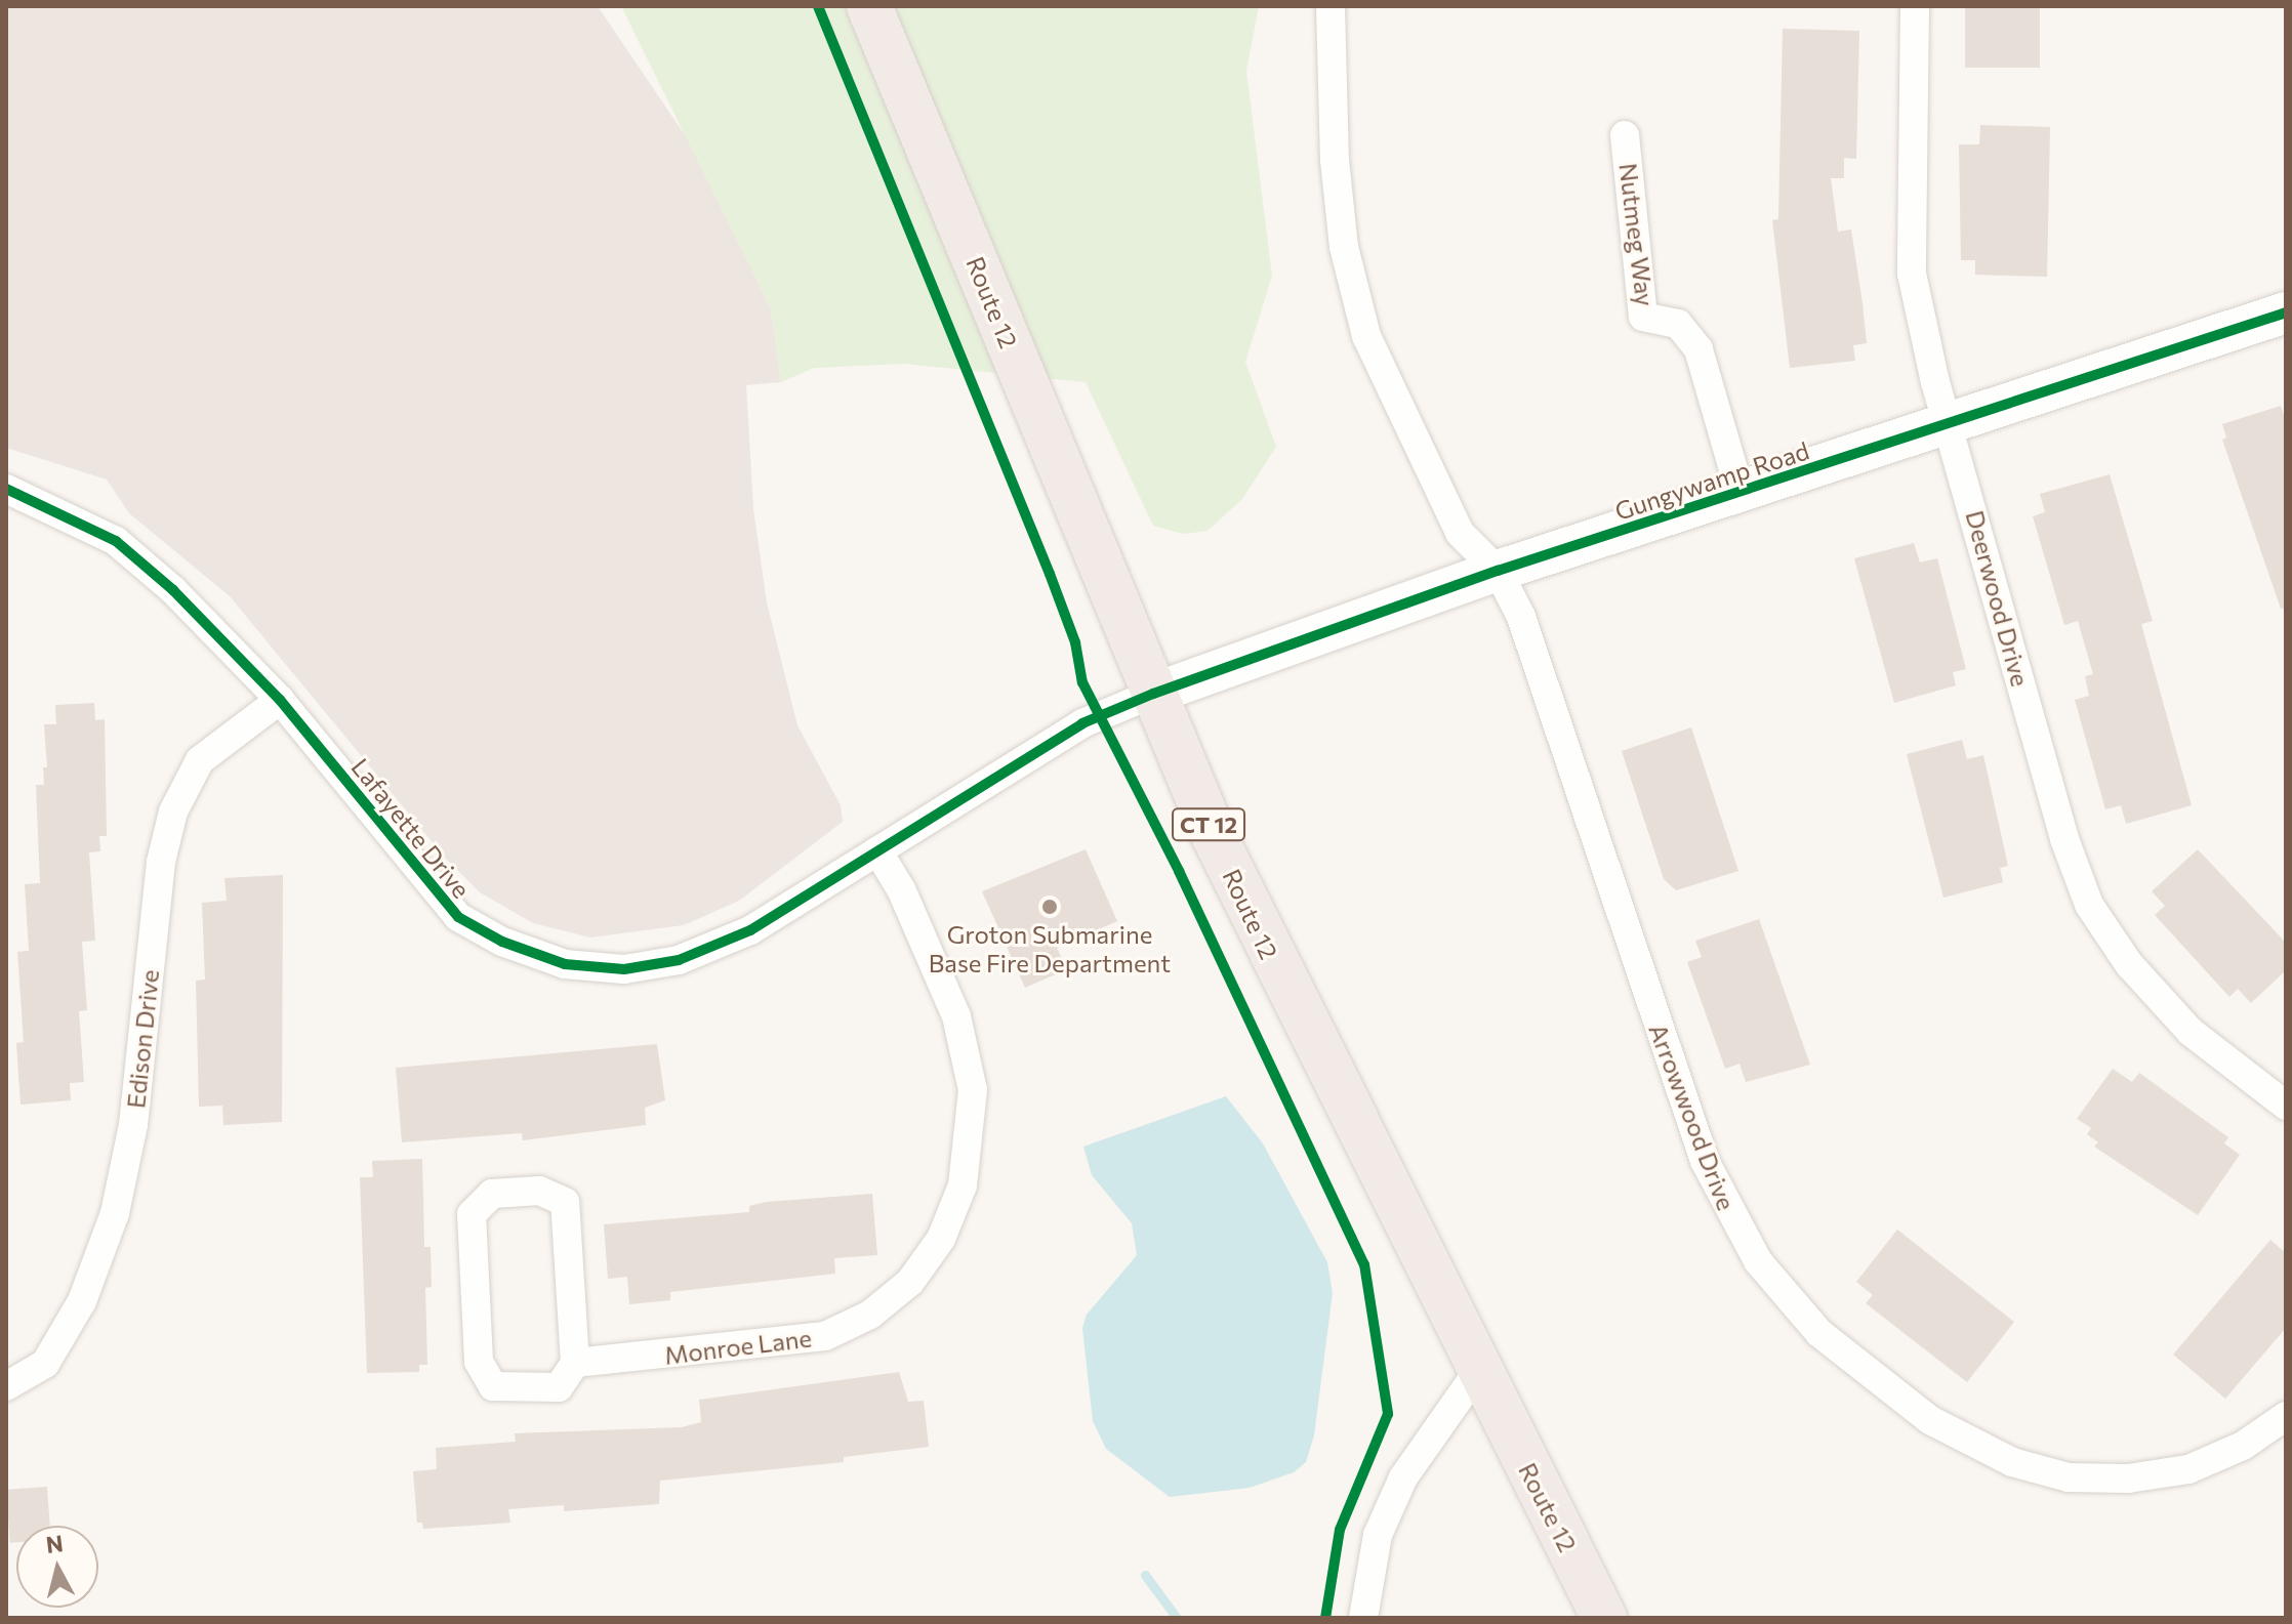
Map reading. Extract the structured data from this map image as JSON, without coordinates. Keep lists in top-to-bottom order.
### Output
{
  "streets": {
    "highway": ["Route 12", "CT 12"],
    "street": [
      "Nutmeg Way",
      "Gungywamp Road",
      "Deerwood Drive",
      "Lafayette Drive",
      "Edison Drive",
      "Arrowwood Drive",
      "Monroe Lane"
    ]
  },
  "crossings": [
    ["Nutmeg Way", "Gungywamp Road"],
    ["Route 12", "Gungywamp Road"],
    ["Route 12", "Lafayette Drive"],
    ["Gungywamp Road", "Deerwood Drive"],
    ["Gungywamp Road", "Lafayette Drive"],
    ["Gungywamp Road", "Arrowwood Drive"],
    ["Lafayette Drive", "Edison Drive"],
    ["Lafayette Drive", "Monroe Lane"]
  ],
  "places": ["Groton Submarine Base Fire Department"],
  "north": "top"
}
